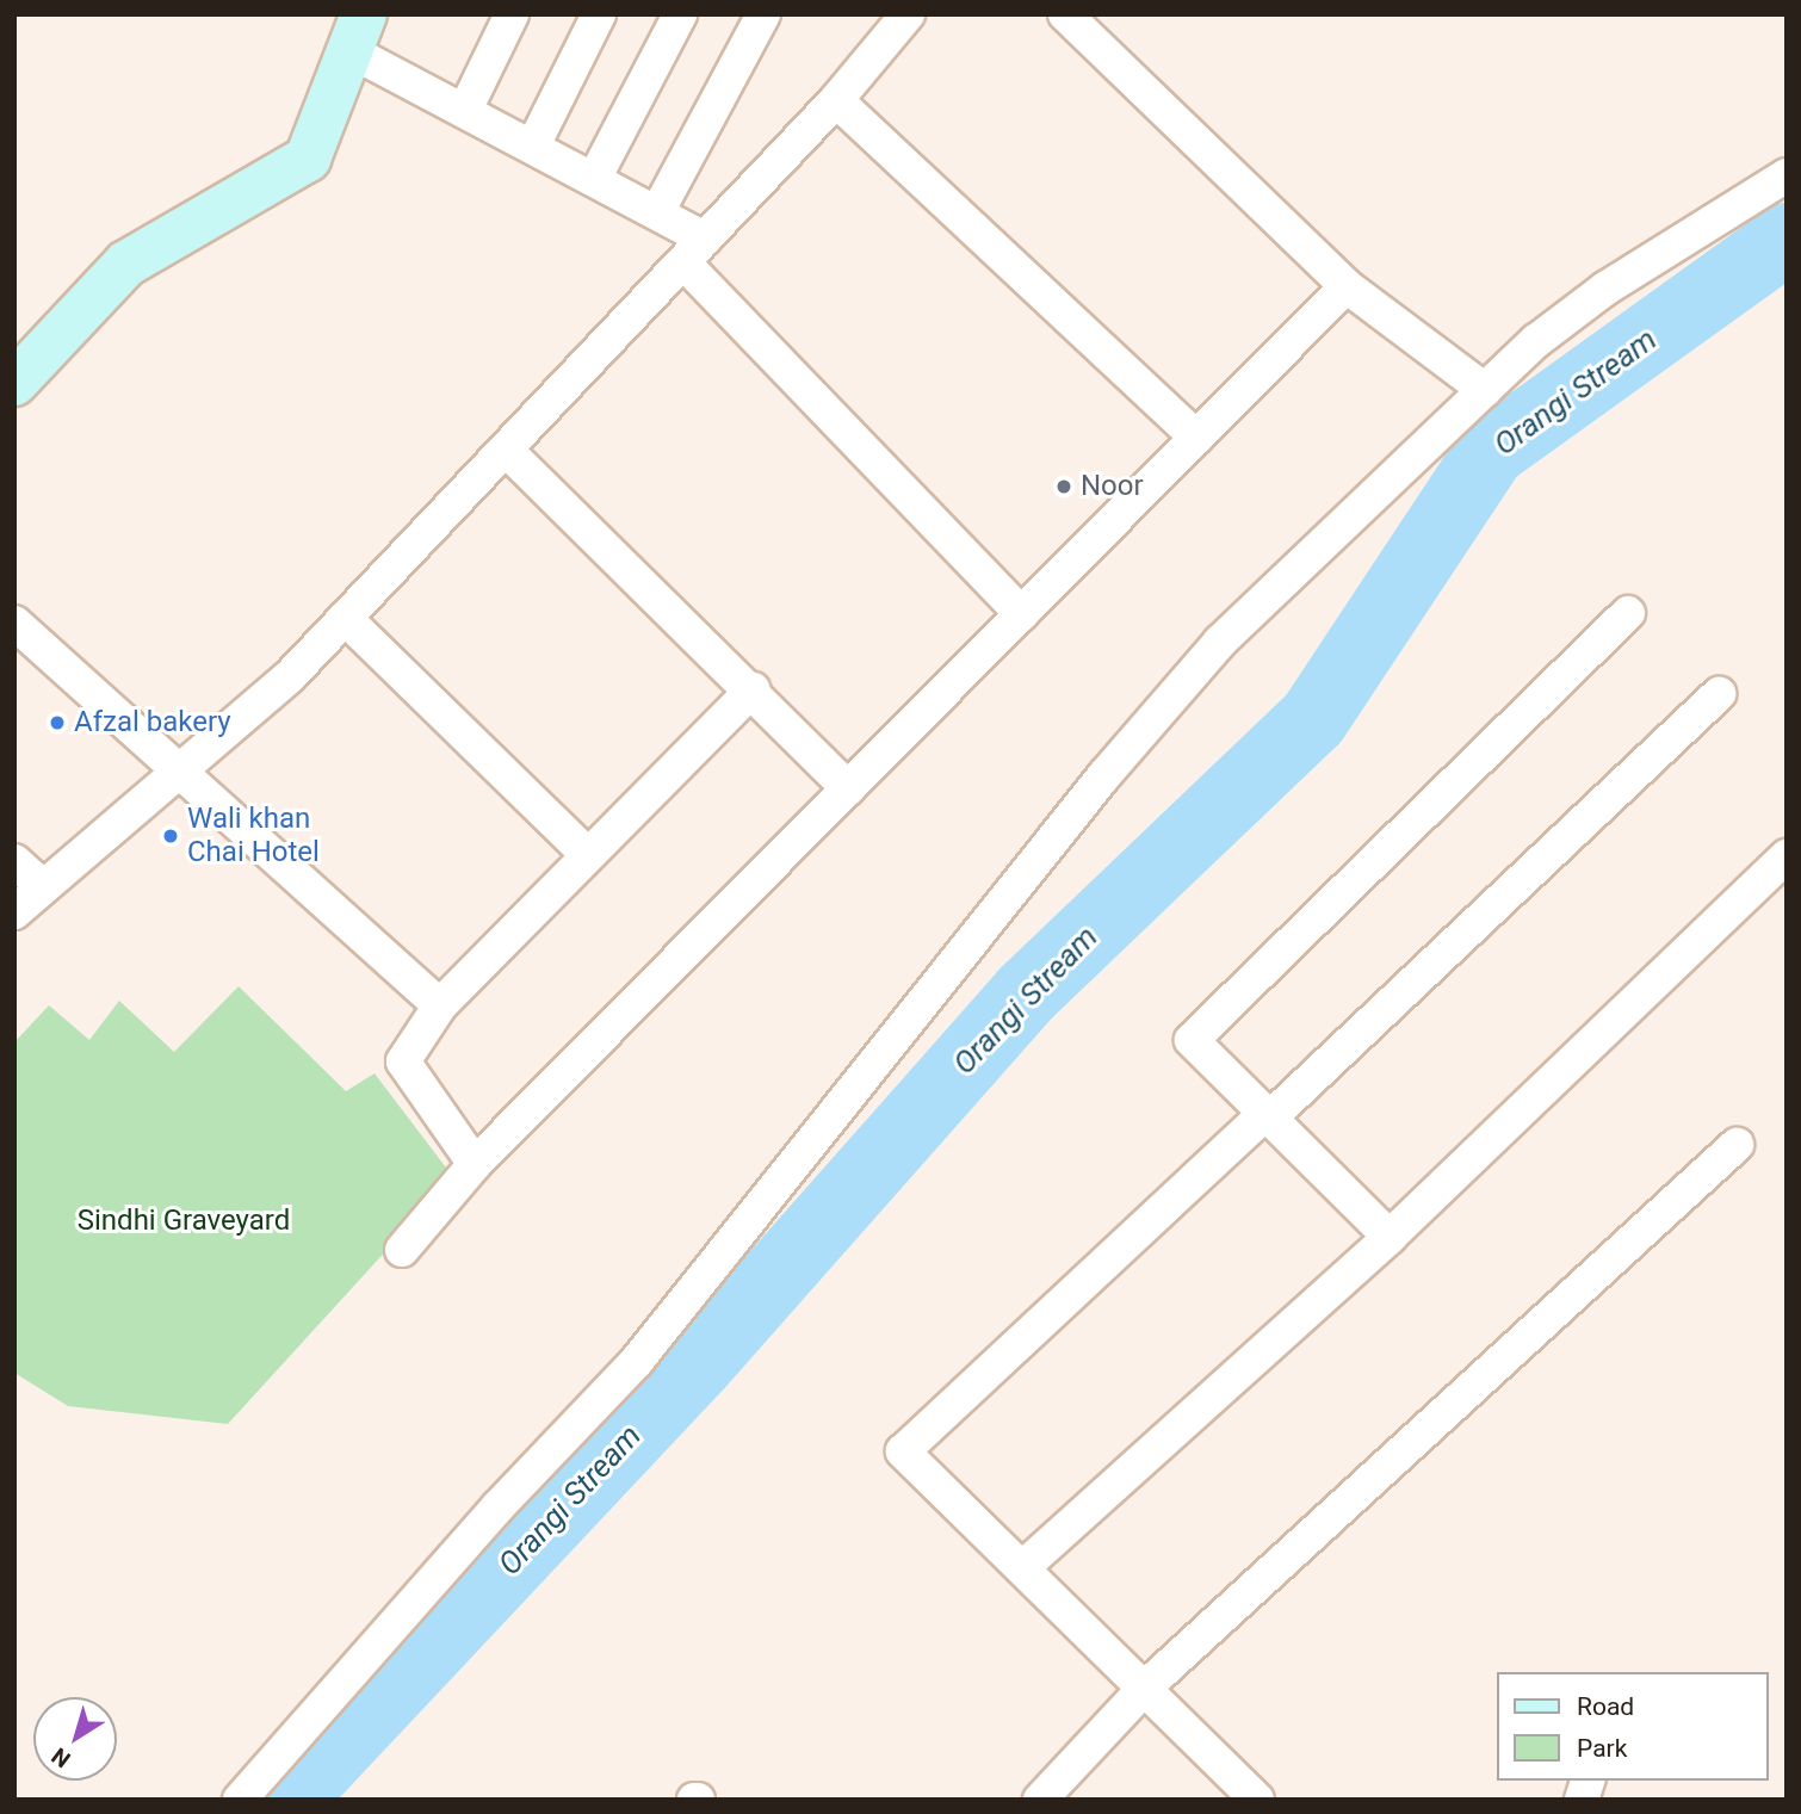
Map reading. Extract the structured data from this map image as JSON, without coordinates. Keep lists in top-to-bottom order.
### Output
{
  "water": ["Orangi Stream"],
  "parks": ["Sindhi Graveyard"],
  "places": ["Noor", "Afzal bakery", "Wali khan Chai Hotel"],
  "legend": ["Road", "Park"],
  "north": "bottom left"
}
